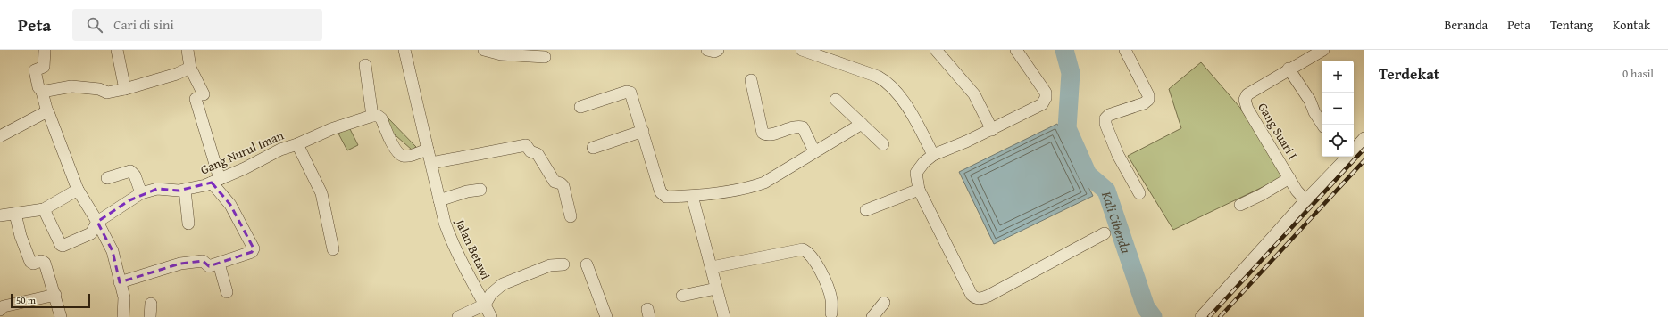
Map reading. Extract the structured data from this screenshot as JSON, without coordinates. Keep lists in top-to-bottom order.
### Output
{
  "streets": {
    "street": ["Gang Suari I", "Gang Nurul Iman", "Jalan Betawi"]
  },
  "water": ["Kali Cibenda"],
  "scale_bar": "50 m",
  "page": {
    "header": "Peta",
    "search": "Cari di sini",
    "nav": [
      "Beranda",
      "Peta",
      "Tentang",
      "Kontak"
    ],
    "heading": ["Terdekat", "0 hasil"],
    "map_buttons": ["+", "−"],
    "scale": "50 m"
  }
}
